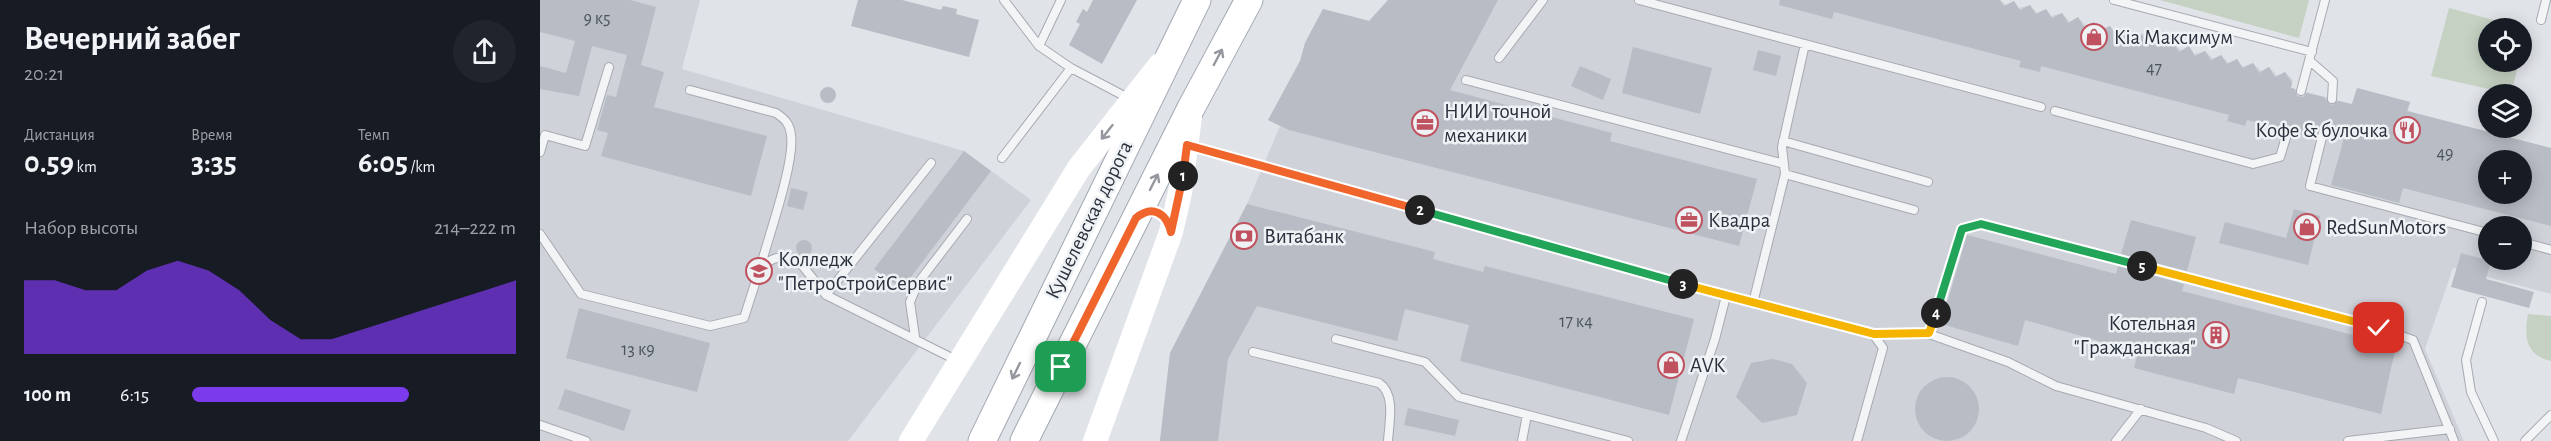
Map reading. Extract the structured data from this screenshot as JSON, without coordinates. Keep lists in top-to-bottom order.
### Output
{
  "streets": {
    "main road": ["Кушелевская дорога"]
  },
  "places": {
    "shop": ["Kia Максимум", "RedSunMotors", "AVK"],
    "office": ["НИИ точной механики", "Квадра"],
    "restaurant": ["Кофе & булочка"],
    "bank": ["Витабанк"],
    "school or university": ["Колледж \"ПетроСтройСервис\""],
    "building": ["Котельная \"Гражданская\""]
  },
  "house_numbers": [
    "9 к5",
    "47",
    "49",
    "17 к4",
    "13 к9"
  ],
  "page": {
    "heading": ["Вечерний забег", "20:21"],
    "map_buttons": ["+", "−"],
    "stats": [
      ["Дистанция", "0.59 km"],
      ["Время", "3:35"],
      ["Темп", "6:05 /km"]
    ],
    "pins": [
      "1",
      "2",
      "5",
      "3",
      "4"
    ],
    "chart": ["Набор высоты", "214–222 m"],
    "list": [
      {
        "name": "100 m",
        "note": "6:15"
      }
    ]
  }
}
